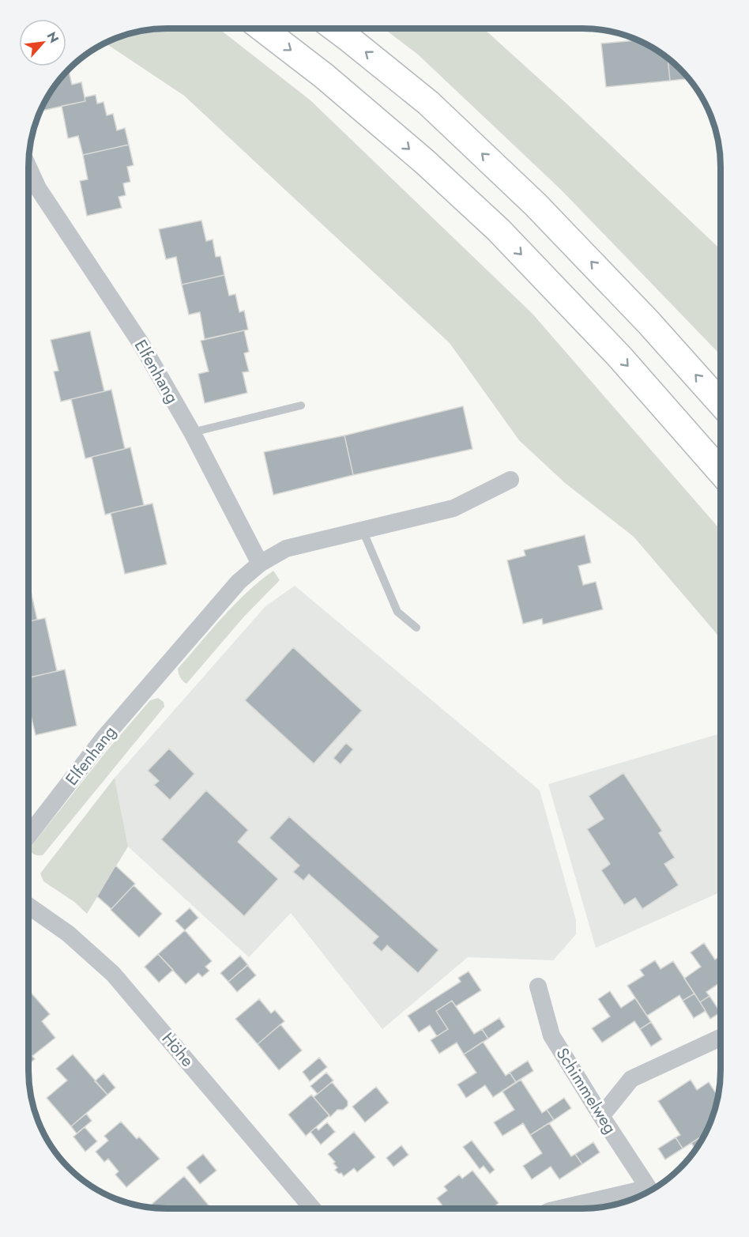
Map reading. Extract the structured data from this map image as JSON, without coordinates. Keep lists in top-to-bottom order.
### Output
{
  "streets": {
    "street": ["Elfenhang", "Höhe", "Schimmelweg"]
  },
  "north": "top right"
}
